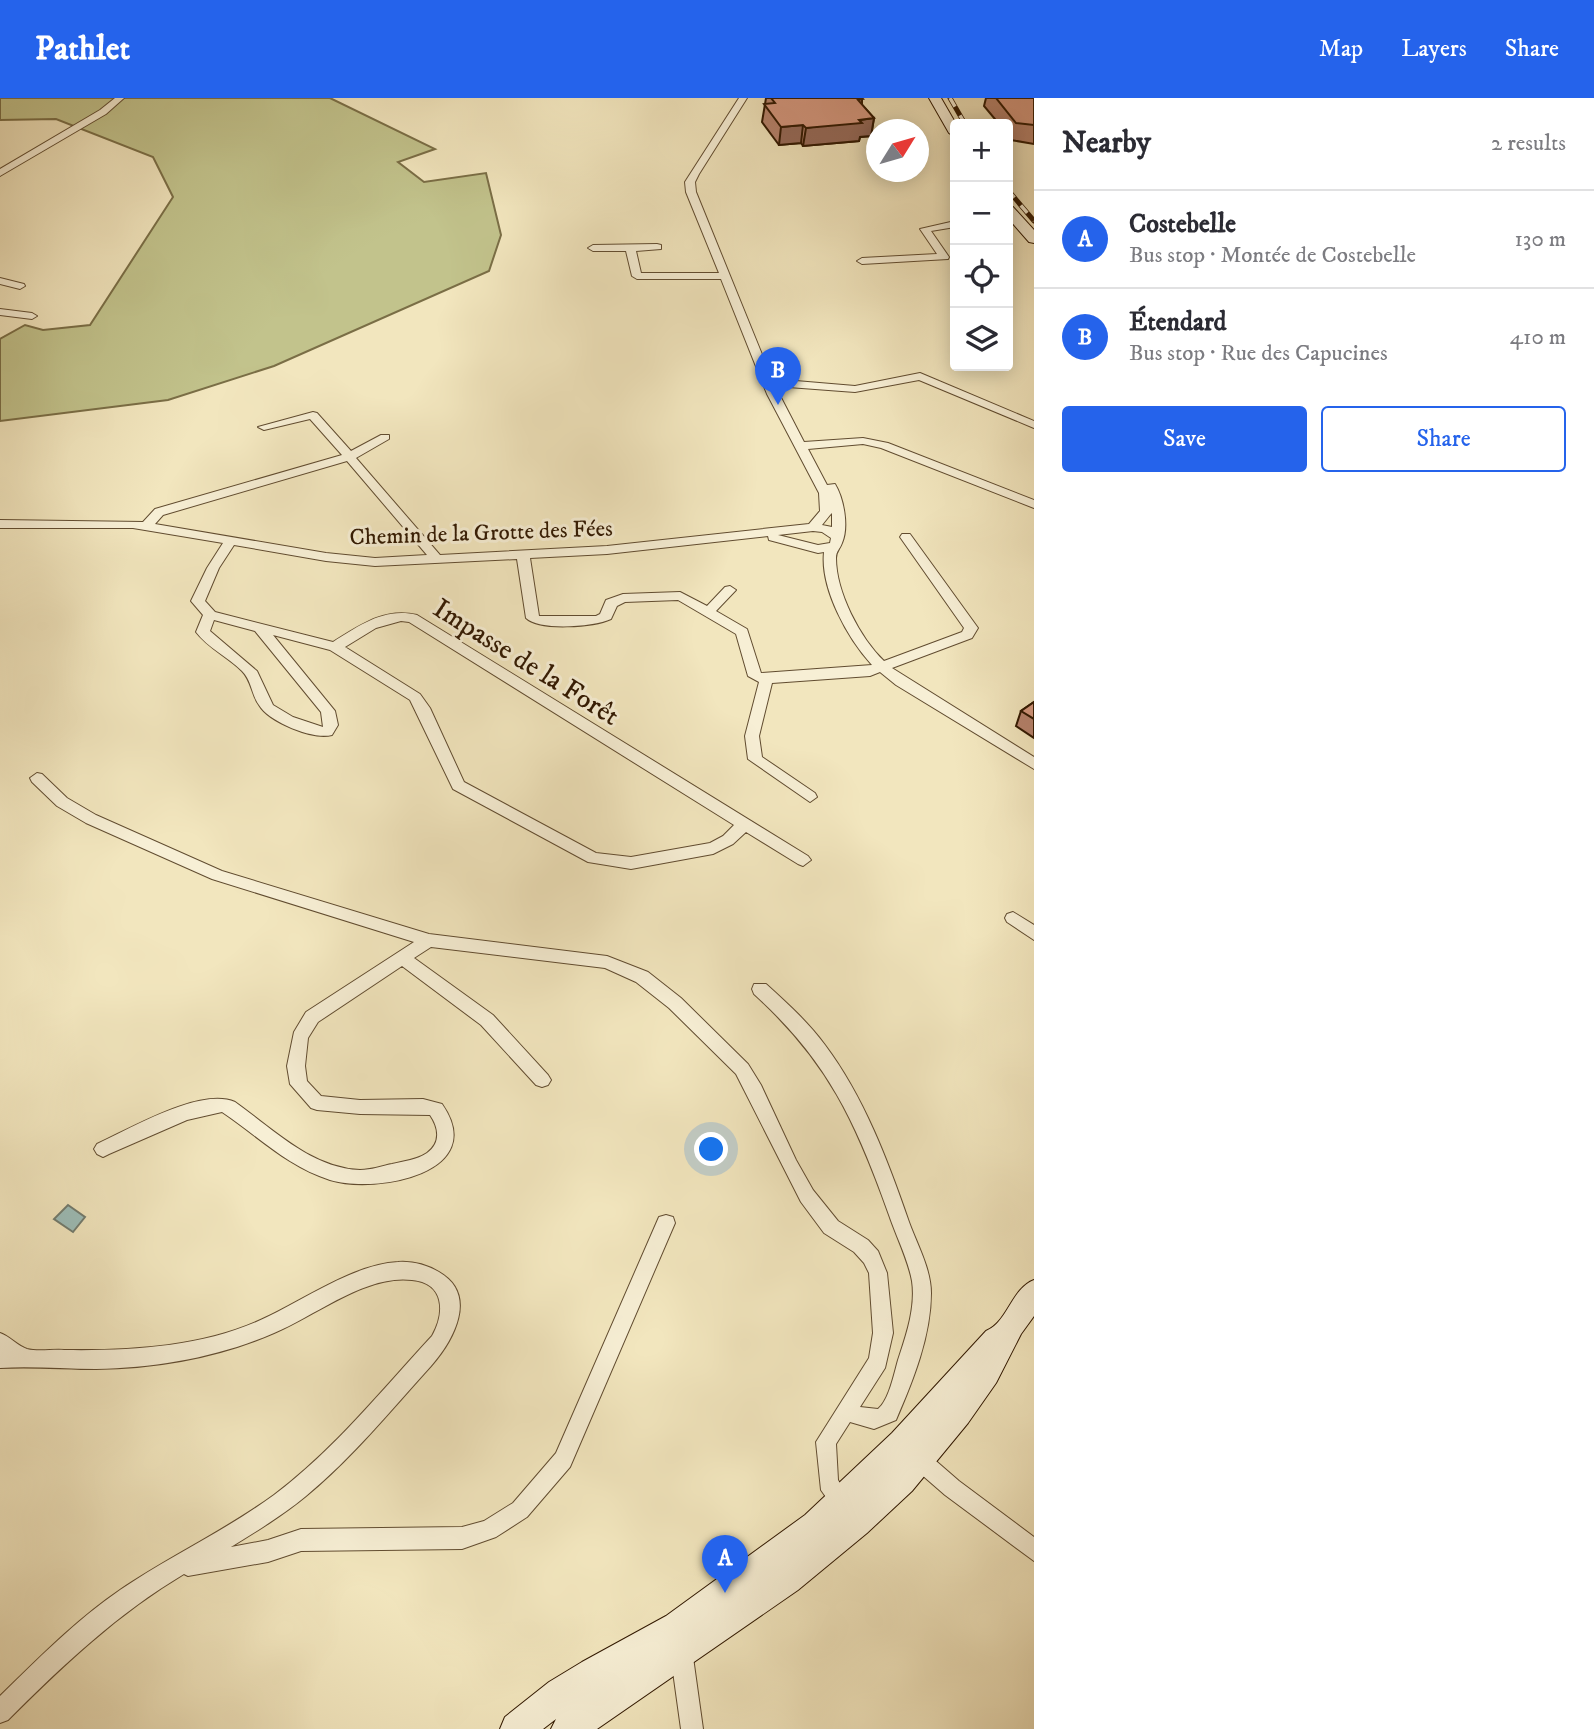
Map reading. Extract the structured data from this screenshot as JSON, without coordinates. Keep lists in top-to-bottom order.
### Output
{
  "streets": {
    "street": ["Chemin de la Grotte des Fées", "Impasse de la Forêt"]
  },
  "north": "top right",
  "page": {
    "header": "Pathlet",
    "nav": ["Map", "Layers", "Share"],
    "heading": ["Nearby", "2 results"],
    "map_buttons": ["+", "−"],
    "list": [
      {
        "mark": "A",
        "name": "Costebelle",
        "note": "Bus stop · Montée de Costebelle",
        "value": "130 m"
      },
      {
        "mark": "B",
        "name": "Étendard",
        "note": "Bus stop · Rue des Capucines",
        "value": "410 m"
      }
    ],
    "pins": ["B", "A"],
    "buttons": ["Save", "Share"]
  }
}
